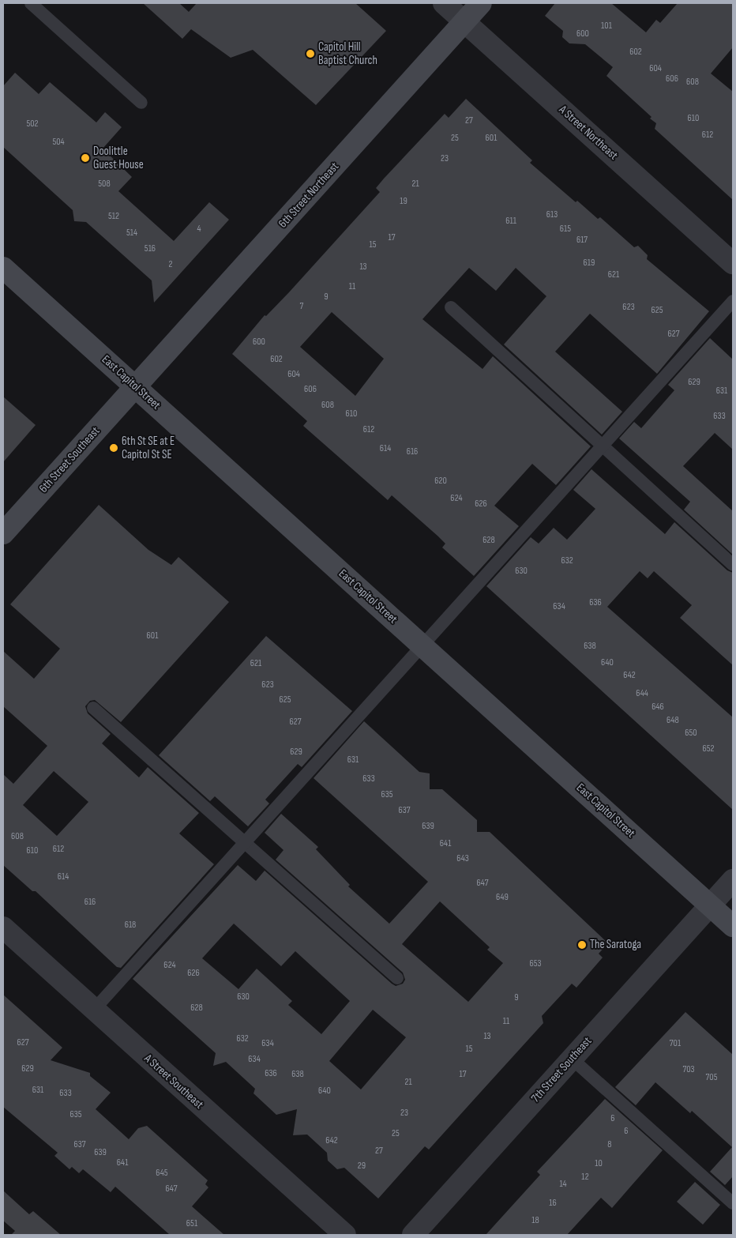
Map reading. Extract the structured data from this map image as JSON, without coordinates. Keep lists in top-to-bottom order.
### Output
{
  "streets": {
    "main road": ["6th Street Northeast", "East Capitol Street", "6th Street Southeast"],
    "street": ["A Street Northeast", "7th Street Southeast", "A Street Southeast"]
  },
  "crossings": [
    ["A Street Northeast", "6th Street Northeast"],
    ["6th Street Northeast", "East Capitol Street"],
    ["6th Street Northeast", "6th Street Southeast"],
    ["East Capitol Street", "6th Street Southeast"],
    ["East Capitol Street", "7th Street Southeast"]
  ],
  "places": [
    "Capitol Hill Baptist Church",
    "Doolittle Guest House",
    "6th St SE at E Capitol St SE",
    "The Saratoga"
  ],
  "house_numbers": [
    "101",
    "600",
    "602",
    "604",
    "606",
    "608",
    "610",
    "27",
    "502",
    "612",
    "25",
    "601",
    "504",
    "23",
    "508",
    "21",
    "19",
    "613",
    "512",
    "611",
    "4",
    "615",
    "514",
    "17",
    "617",
    "15",
    "516",
    "619",
    "2",
    "13",
    "621",
    "11",
    "9",
    "7",
    "623",
    "625",
    "627",
    "600",
    "602",
    "604",
    "629",
    "606",
    "631",
    "608",
    "610",
    "633",
    "612",
    "614",
    "616",
    "620",
    "624",
    "626",
    "628",
    "632",
    "630",
    "636",
    "634",
    "601",
    "638",
    "640",
    "621",
    "642",
    "623",
    "644",
    "625",
    "646",
    "648",
    "627",
    "650",
    "652",
    "629",
    "631",
    "633",
    "635",
    "637",
    "639",
    "608",
    "641",
    "612",
    "610",
    "643",
    "614",
    "647",
    "649",
    "616",
    "618",
    "653",
    "624",
    "626",
    "630",
    "9",
    "628",
    "11",
    "13",
    "632",
    "627",
    "634",
    "701",
    "15",
    "634",
    "629",
    "703",
    "636",
    "638",
    "17",
    "705",
    "21",
    "631",
    "640",
    "633",
    "23",
    "635",
    "6",
    "6",
    "25",
    "642",
    "637",
    "8",
    "27",
    "639",
    "641",
    "10",
    "29",
    "645",
    "12",
    "14",
    "647",
    "16",
    "18",
    "651"
  ]
}
